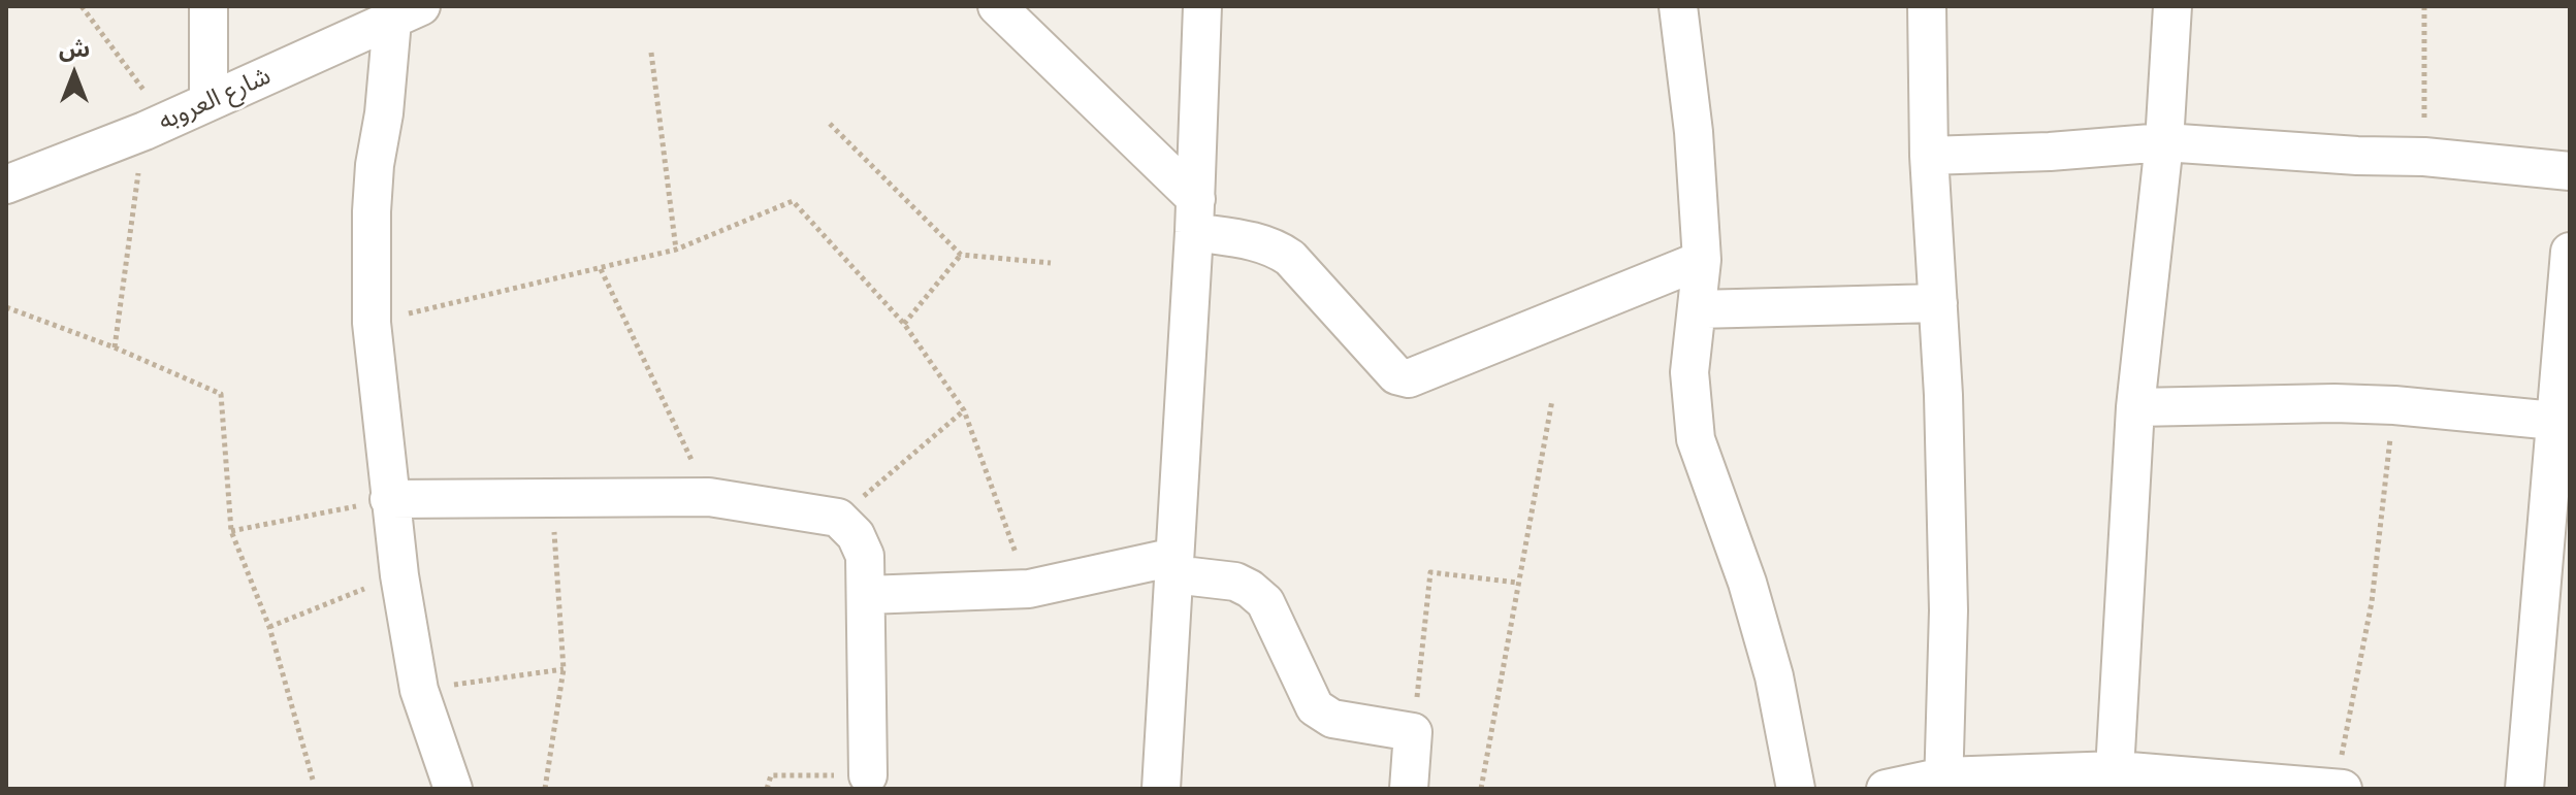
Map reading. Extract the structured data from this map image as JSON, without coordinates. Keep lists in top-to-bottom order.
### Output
{
  "streets": {
    "street": ["شارع العروبه"]
  },
  "north": "top"
}
